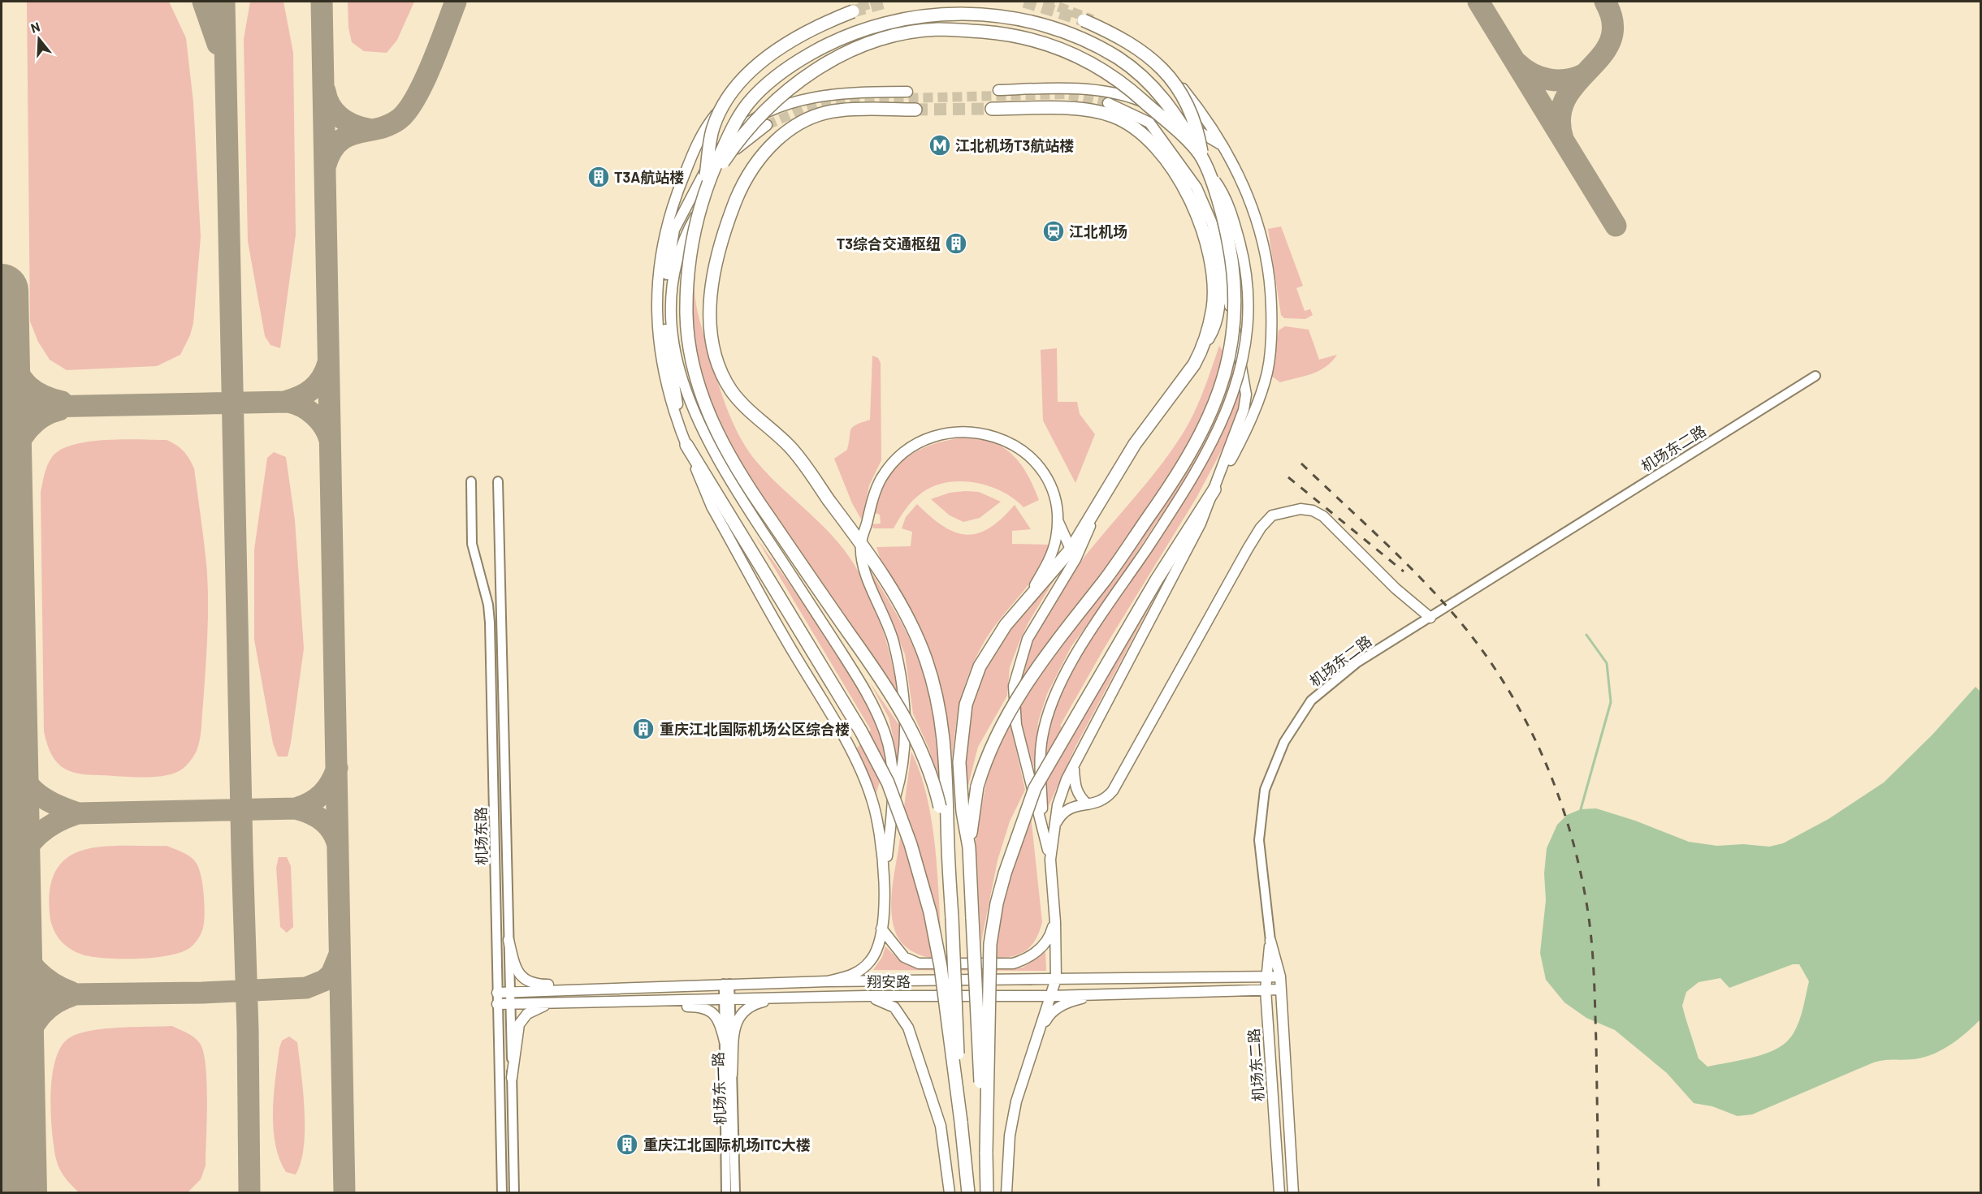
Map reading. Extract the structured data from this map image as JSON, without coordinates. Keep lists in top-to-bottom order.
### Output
{
  "streets": {
    "main road": ["机场东二路", "翔安路"],
    "street": ["机场东路", "机场东一路"]
  },
  "crossings": [
    ["机场东二路", "翔安路"],
    ["机场东路", "翔安路"],
    ["翔安路", "机场东一路"]
  ],
  "places": {
    "metro station": ["江北机场T3航站楼"],
    "building": [
      "T3A航站楼",
      "T3综合交通枢纽",
      "重庆江北国际机场公区综合楼",
      "重庆江北国际机场ITC大楼"
    ],
    "station": ["江北机场"]
  },
  "north": "top"
}
